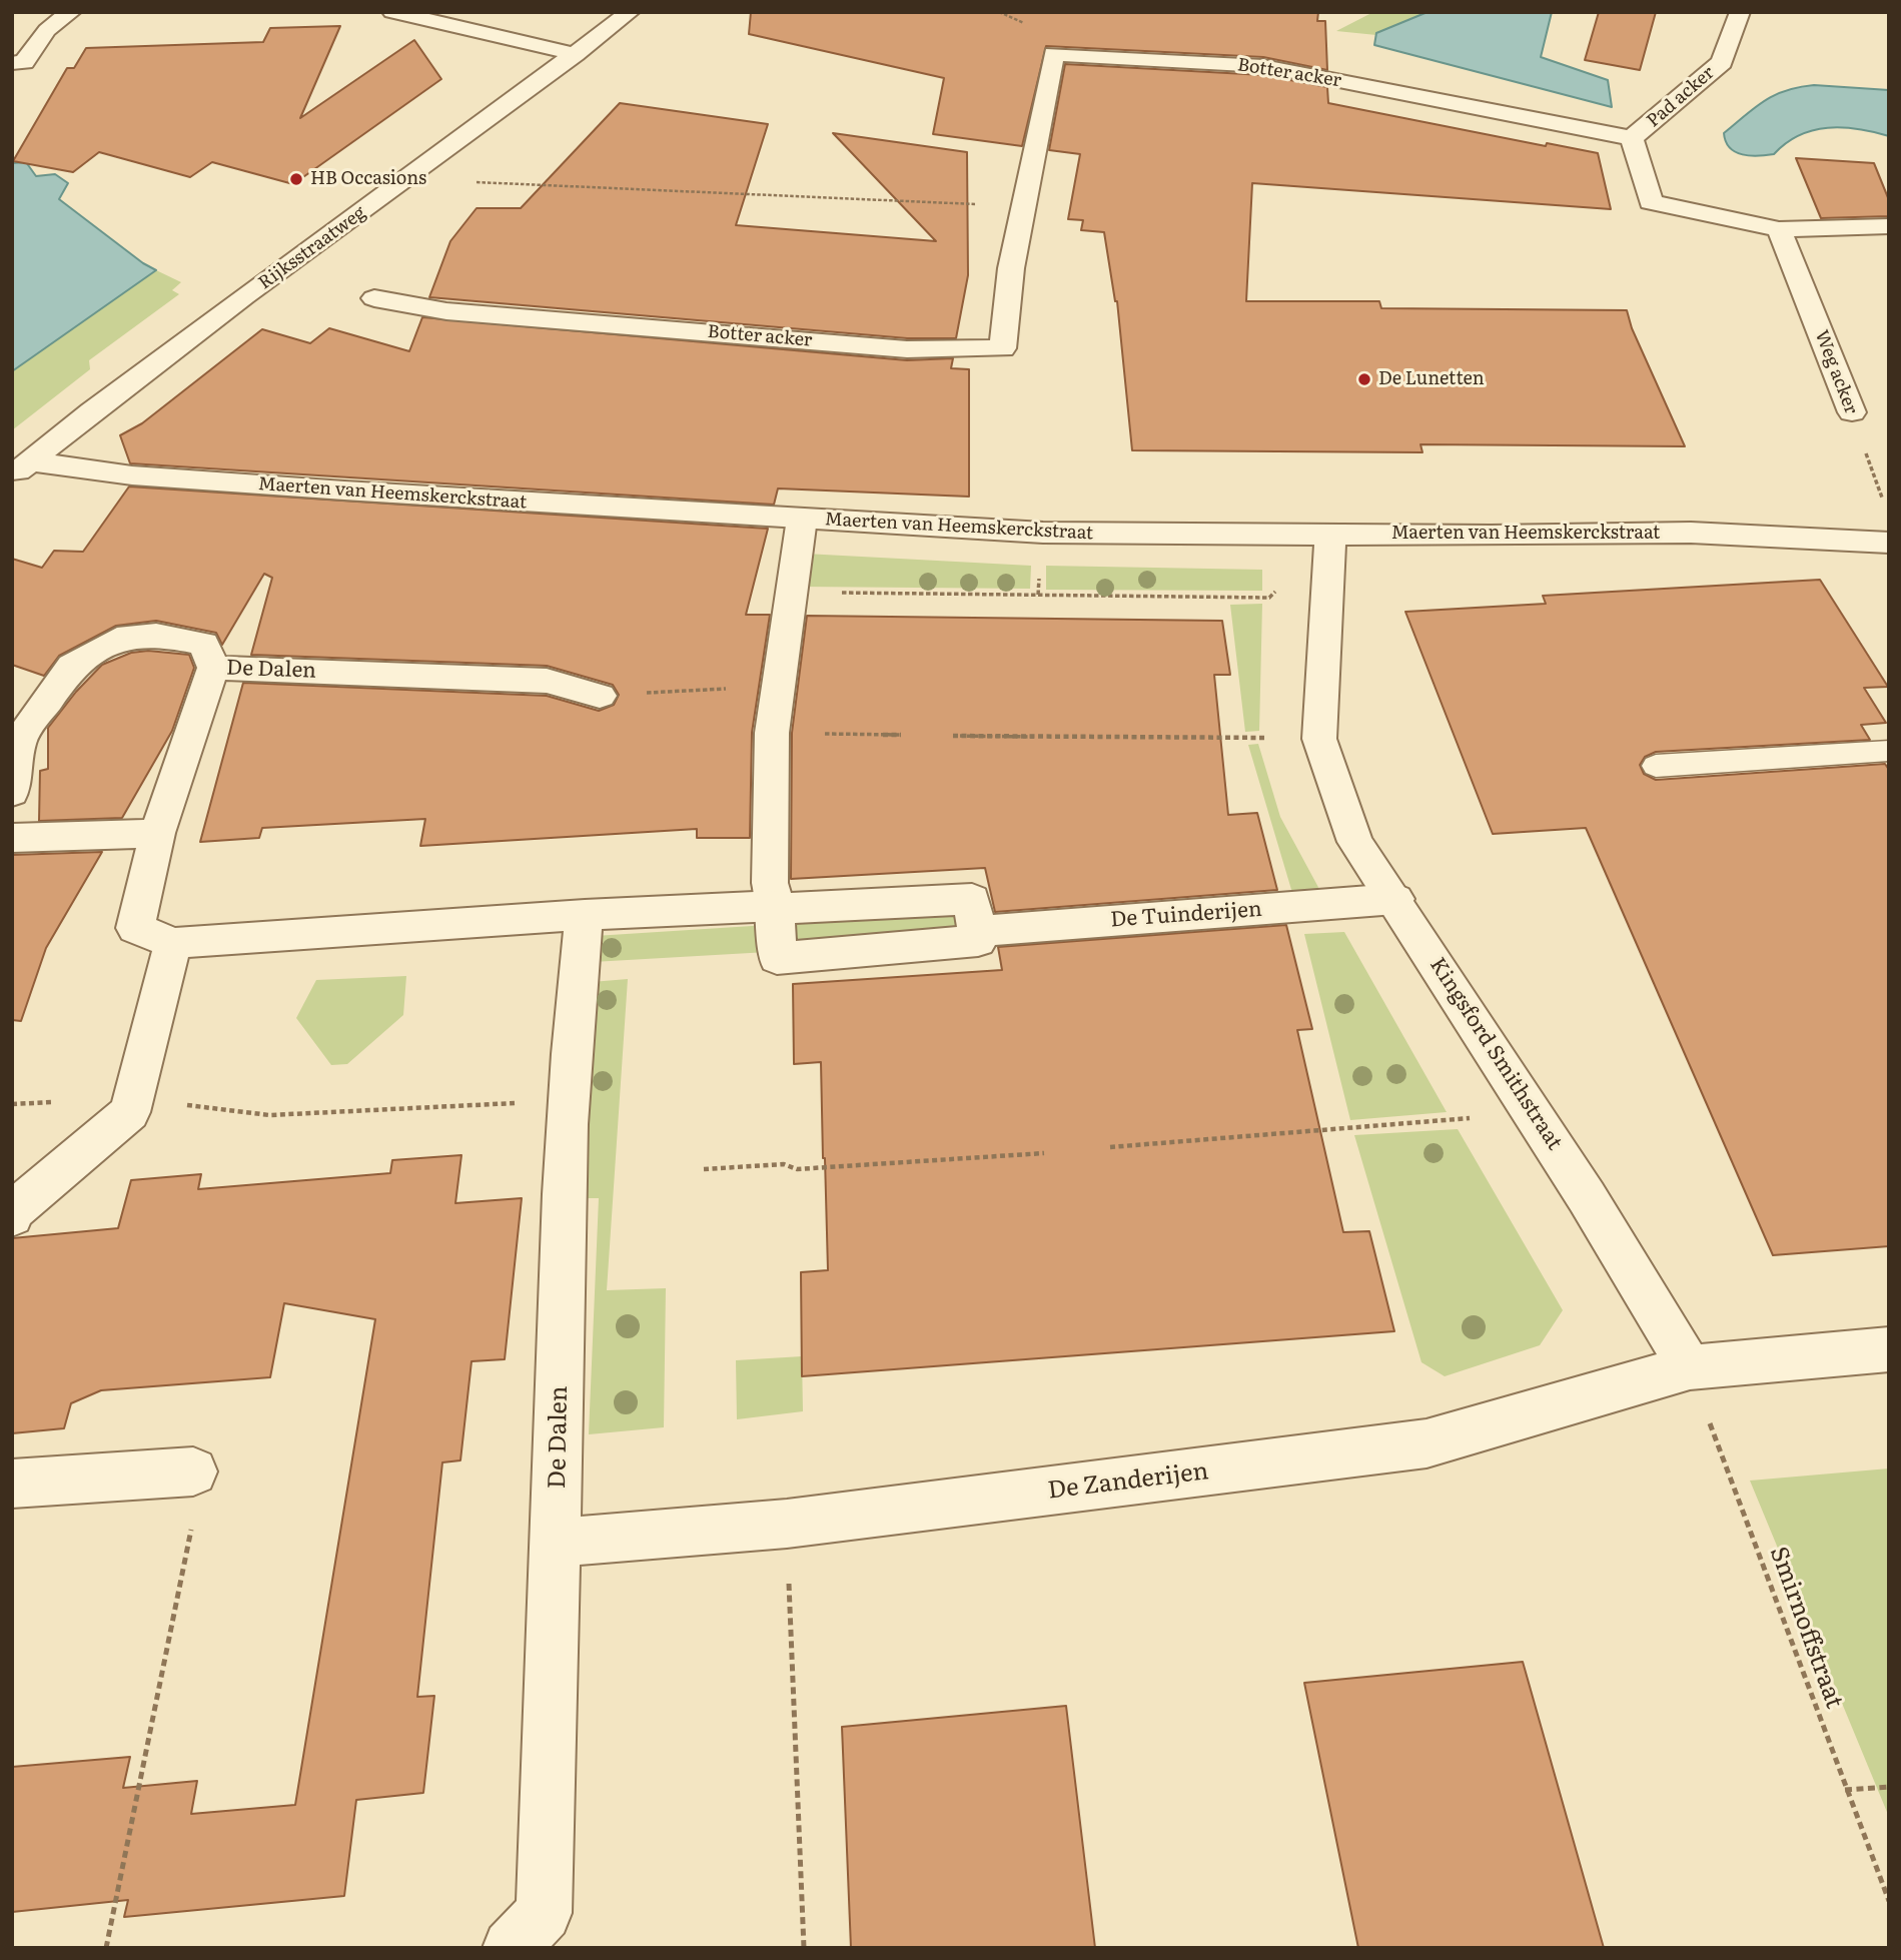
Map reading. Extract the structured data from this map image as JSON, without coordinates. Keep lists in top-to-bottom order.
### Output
{
  "streets": {
    "street": [
      "Botter acker",
      "Pad acker",
      "Rijksstraatweg",
      "Weg acker",
      "Maerten van Heemskerckstraat",
      "De Dalen",
      "De Tuinderijen",
      "Kingsford Smithstraat",
      "De Zanderijen"
    ],
    "path": ["Smirnoffstraat"]
  },
  "crossings": [
    ["Botter acker", "Pad acker"],
    ["Rijksstraatweg", "Maerten van Heemskerckstraat"],
    ["Maerten van Heemskerckstraat", "Kingsford Smithstraat"],
    ["De Dalen", "De Tuinderijen"],
    ["De Dalen", "De Zanderijen"],
    ["De Tuinderijen", "Kingsford Smithstraat"],
    ["Kingsford Smithstraat", "De Zanderijen"],
    ["Kingsford Smithstraat", "Smirnoffstraat"],
    ["De Zanderijen", "Smirnoffstraat"]
  ],
  "places": ["HB Occasions", "De Lunetten"]
}
